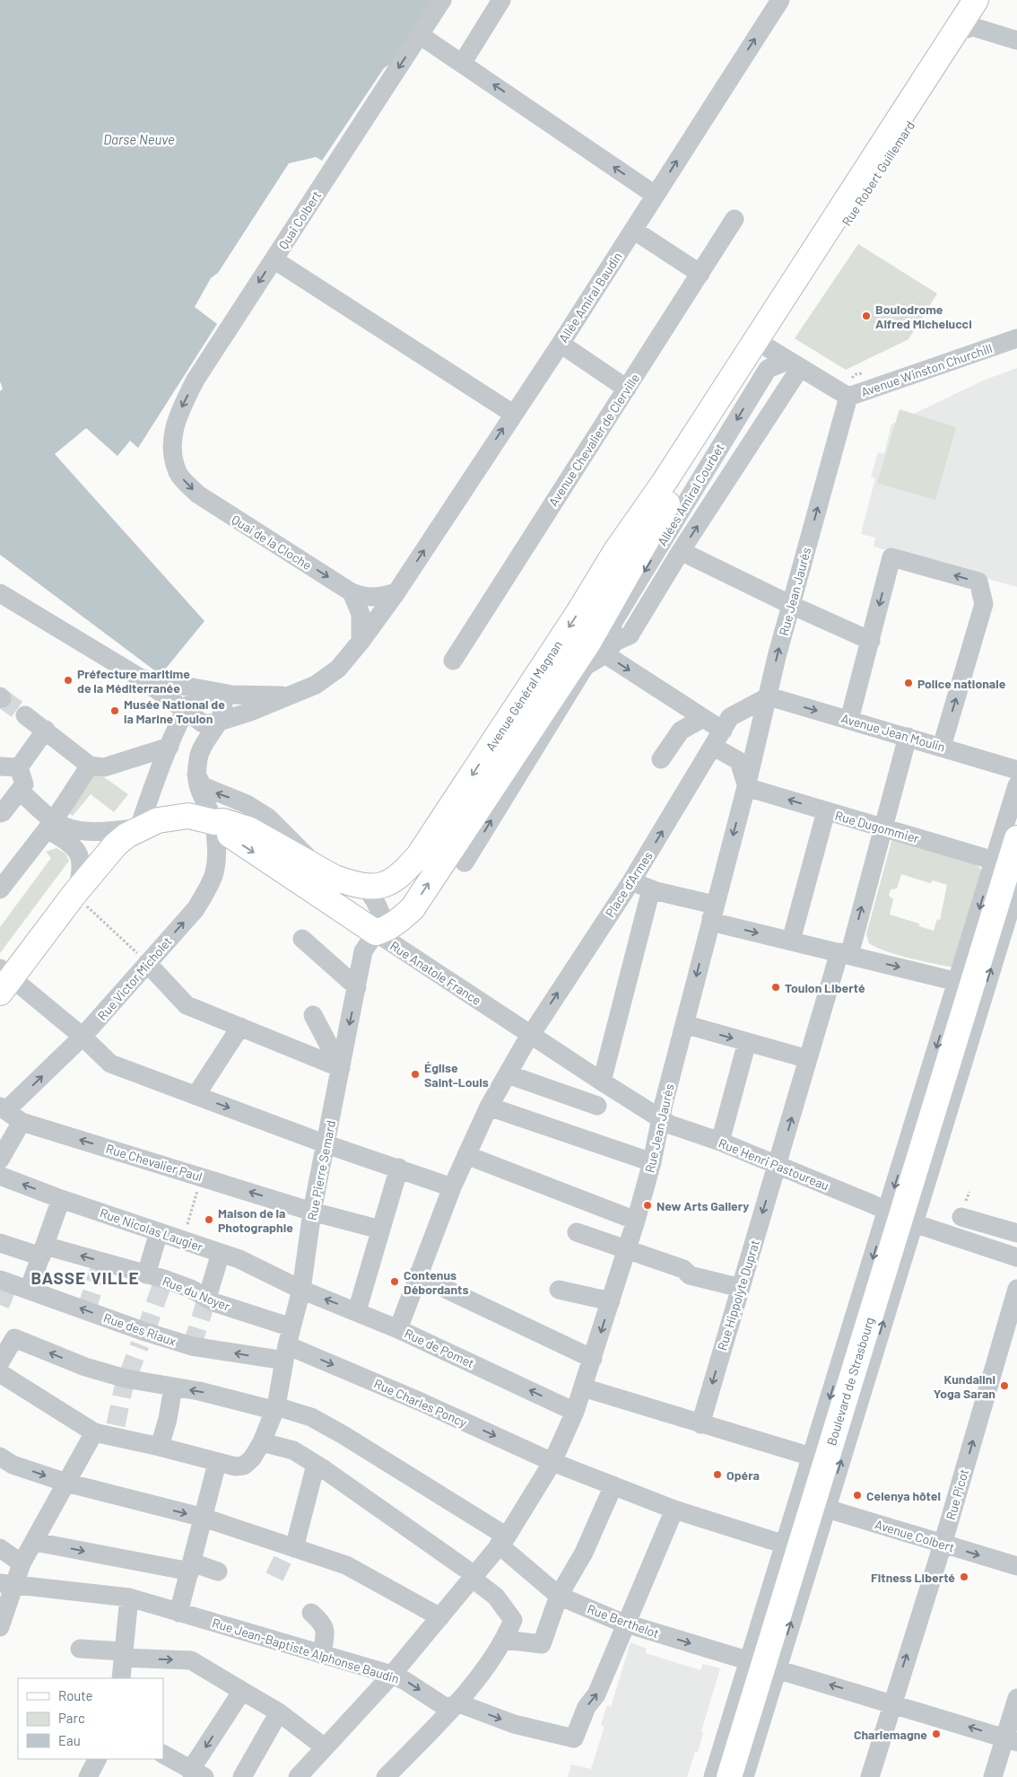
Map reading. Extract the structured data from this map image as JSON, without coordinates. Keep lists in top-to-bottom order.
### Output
{
  "streets": {
    "main road": [
      "Rue Robert Guillemard",
      "Avenue Général Magnan",
      "Rue Anatole France",
      "Boulevard de Strasbourg"
    ],
    "street": [
      "Quai Colbert",
      "Allée Amiral Baudin",
      "Avenue Winston Churchill",
      "Avenue Chevalier de Clerville",
      "Allées Amiral Courbet",
      "Quai de la Cloche",
      "Rue Jean Jaurès",
      "Avenue Jean Moulin",
      "Rue Dugommier",
      "Place d'Armes",
      "Rue Victor Micholet",
      "Rue Chevalier Paul",
      "Rue Henri Pastoureau",
      "Rue Pierre Semard",
      "Rue Nicolas Laugier",
      "Rue du Noyer",
      "Rue Hippolyte Duprat",
      "Rue des Riaux",
      "Rue de Pomet",
      "Rue Charles Poncy",
      "Rue Picot",
      "Avenue Colbert",
      "Rue Berthelot",
      "Rue Jean-Baptiste Alphonse Baudin"
    ]
  },
  "crossings": [
    ["Rue Robert Guillemard", "Avenue Winston Churchill"],
    ["Rue Robert Guillemard", "Allées Amiral Courbet"],
    ["Rue Robert Guillemard", "Avenue Général Magnan"],
    ["Quai Colbert", "Quai de la Cloche"],
    ["Allée Amiral Baudin", "Quai de la Cloche"],
    ["Avenue Winston Churchill", "Allées Amiral Courbet"],
    ["Avenue Winston Churchill", "Rue Jean Jaurès"],
    ["Avenue Winston Churchill", "Avenue Général Magnan"],
    ["Allées Amiral Courbet", "Avenue Général Magnan"],
    ["Rue Jean Jaurès", "Avenue Jean Moulin"],
    ["Rue Jean Jaurès", "Rue Dugommier"],
    ["Rue Jean Jaurès", "Place d'Armes"],
    ["Rue Jean Jaurès", "Rue Anatole France"],
    ["Rue Jean Jaurès", "Rue Henri Pastoureau"],
    ["Rue Jean Jaurès", "Rue de Pomet"],
    ["Rue Jean Jaurès", "Rue Charles Poncy"],
    ["Rue Jean Jaurès", "Rue Berthelot"],
    ["Rue Jean Jaurès", "Rue Jean-Baptiste Alphonse Baudin"],
    ["Avenue Général Magnan", "Rue Anatole France"],
    ["Avenue Général Magnan", "Rue Victor Micholet"],
    ["Avenue Général Magnan", "Rue Pierre Semard"],
    ["Avenue Jean Moulin", "Place d'Armes"],
    ["Avenue Jean Moulin", "Rue Hippolyte Duprat"],
    ["Rue Dugommier", "Rue Hippolyte Duprat"],
    ["Rue Dugommier", "Boulevard de Strasbourg"],
    ["Place d'Armes", "Rue Anatole France"],
    ["Place d'Armes", "Rue de Pomet"],
    ["Rue Anatole France", "Rue Victor Micholet"],
    ["Rue Anatole France", "Rue Henri Pastoureau"],
    ["Rue Anatole France", "Rue Pierre Semard"],
    ["Rue Victor Micholet", "Rue Chevalier Paul"],
    ["Rue Chevalier Paul", "Rue Pierre Semard"],
    ["Rue Henri Pastoureau", "Rue Hippolyte Duprat"],
    ["Rue Henri Pastoureau", "Boulevard de Strasbourg"],
    ["Rue Pierre Semard", "Rue Nicolas Laugier"],
    ["Rue Pierre Semard", "Rue du Noyer"],
    ["Rue Pierre Semard", "Rue des Riaux"],
    ["Rue Pierre Semard", "Rue de Pomet"],
    ["Rue Pierre Semard", "Rue Charles Poncy"],
    ["Rue Pierre Semard", "Rue Berthelot"],
    ["Rue Nicolas Laugier", "Rue de Pomet"],
    ["Rue des Riaux", "Rue Charles Poncy"],
    ["Boulevard de Strasbourg", "Rue Charles Poncy"],
    ["Boulevard de Strasbourg", "Avenue Colbert"],
    ["Boulevard de Strasbourg", "Rue Berthelot"],
    ["Rue Picot", "Avenue Colbert"],
    ["Rue Picot", "Rue Berthelot"],
    ["Rue Berthelot", "Rue Jean-Baptiste Alphonse Baudin"]
  ],
  "one_way": [
    "Quai Colbert",
    "Allée Amiral Baudin",
    "Allées Amiral Courbet",
    "Quai de la Cloche",
    "Rue Anatole France",
    "Rue Victor Micholet",
    "Avenue Colbert"
  ],
  "districts": ["BASSE VILLE"],
  "water": ["Darse Neuve"],
  "places": [
    "Boulodrome Alfred Michelucci",
    "Préfecture maritime de la Méditerranée",
    "Police nationale",
    "Musée National de la Marine Toulon",
    "Toulon Liberté",
    "Église Saint-Louis",
    "New Arts Gallery",
    "Maison de la Photographie",
    "Contenus Débordants",
    "Kundalini Yoga Saran",
    "Opéra",
    "Celenya hôtel",
    "Fitness Liberté",
    "Charlemagne"
  ],
  "legend": ["Route", "Parc", "Eau"]
}
